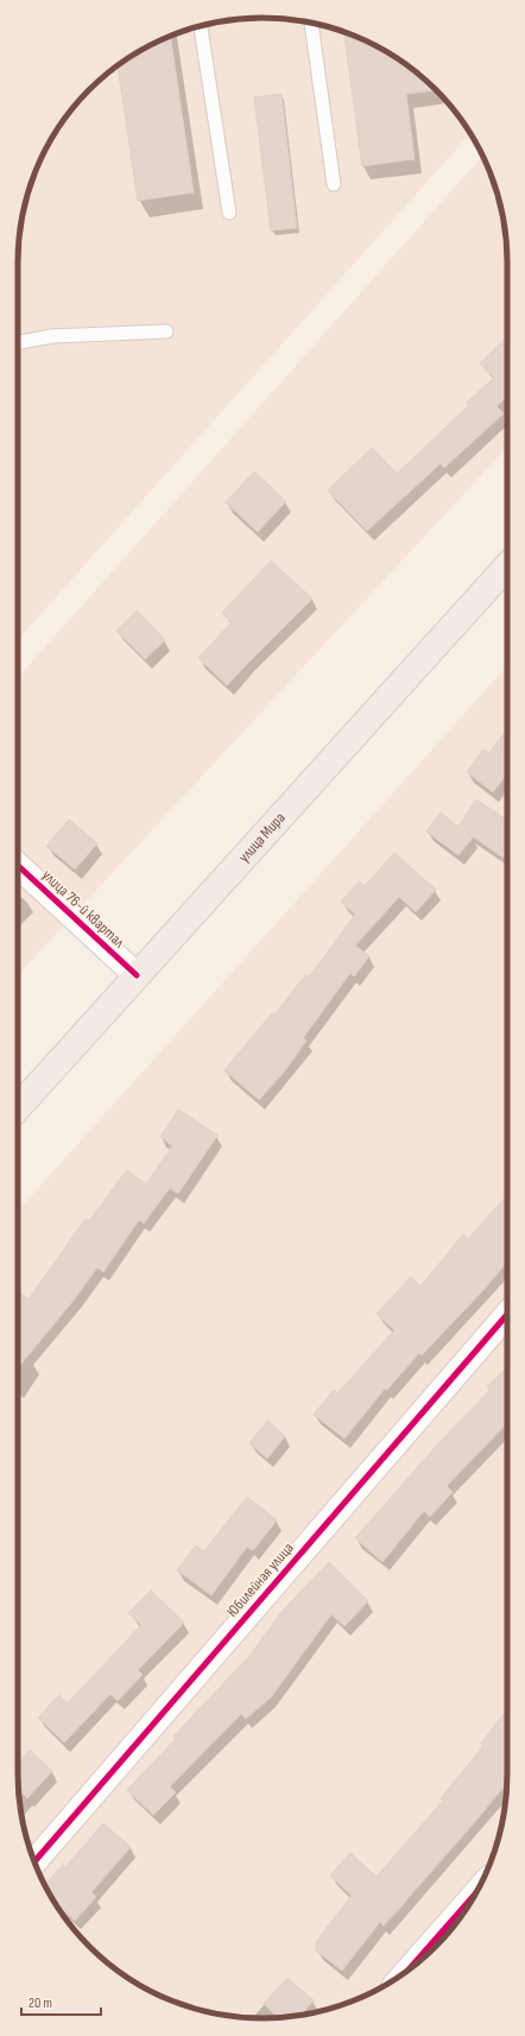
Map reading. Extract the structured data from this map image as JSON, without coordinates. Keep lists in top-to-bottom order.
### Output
{
  "streets": {
    "main road": ["улица Мира"],
    "street": ["улица 76-й квартал", "Юбилейная улица"]
  },
  "crossings": [
    ["улица Мира", "улица 76-й квартал"]
  ],
  "scale_bar": "20 m"
}
